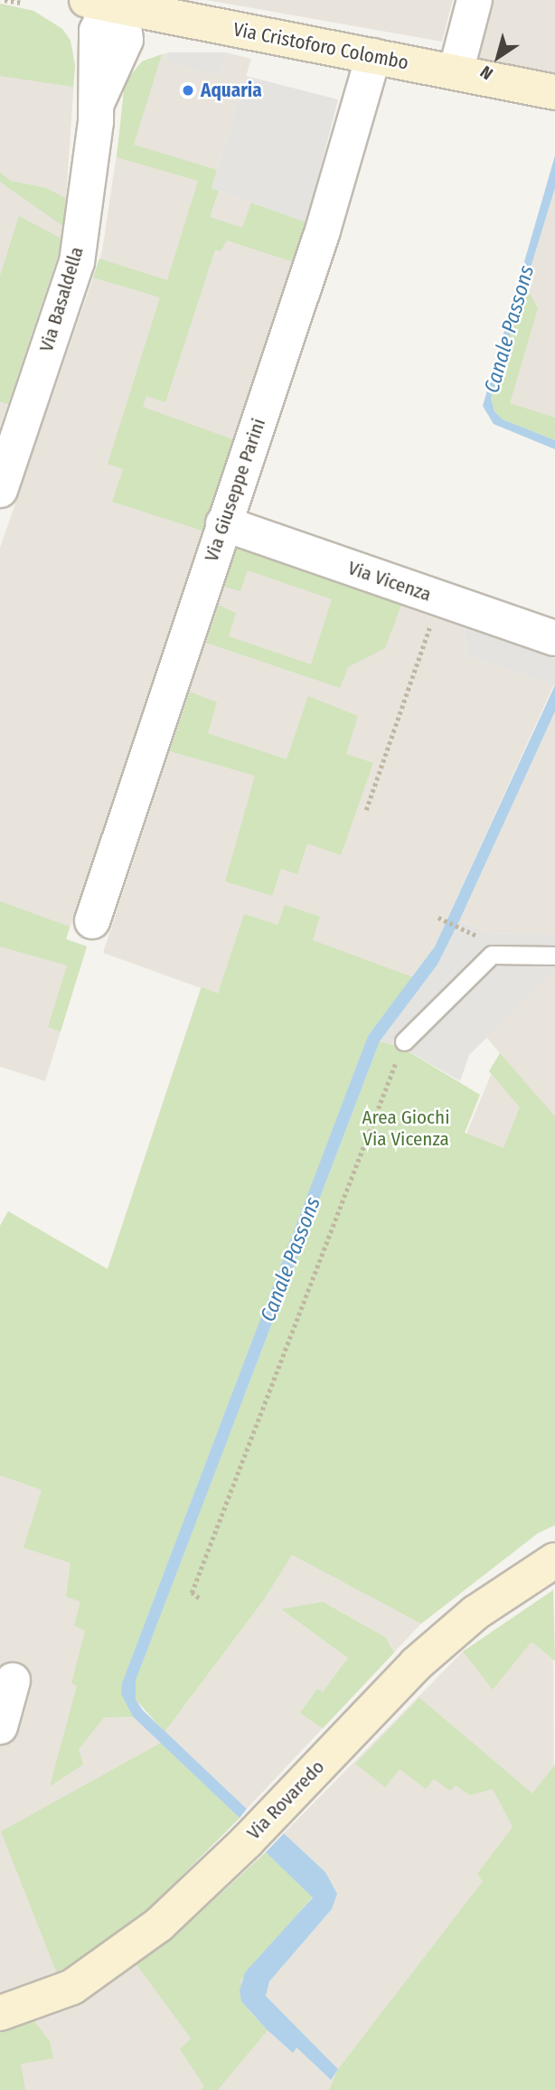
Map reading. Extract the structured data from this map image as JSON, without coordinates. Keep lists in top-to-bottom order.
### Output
{
  "streets": {
    "street": [
      "Via Cristoforo Colombo",
      "Via Basaldella",
      "Via Giuseppe Parini",
      "Via Vicenza",
      "Via Rovaredo"
    ]
  },
  "crossings": [
    ["Via Cristoforo Colombo", "Via Basaldella"],
    ["Via Cristoforo Colombo", "Via Giuseppe Parini"],
    ["Via Giuseppe Parini", "Via Vicenza"]
  ],
  "water": ["Canale Passons"],
  "parks": ["Area Giochi Via Vicenza"],
  "places": ["Aquaria"],
  "north": "bottom left"
}
